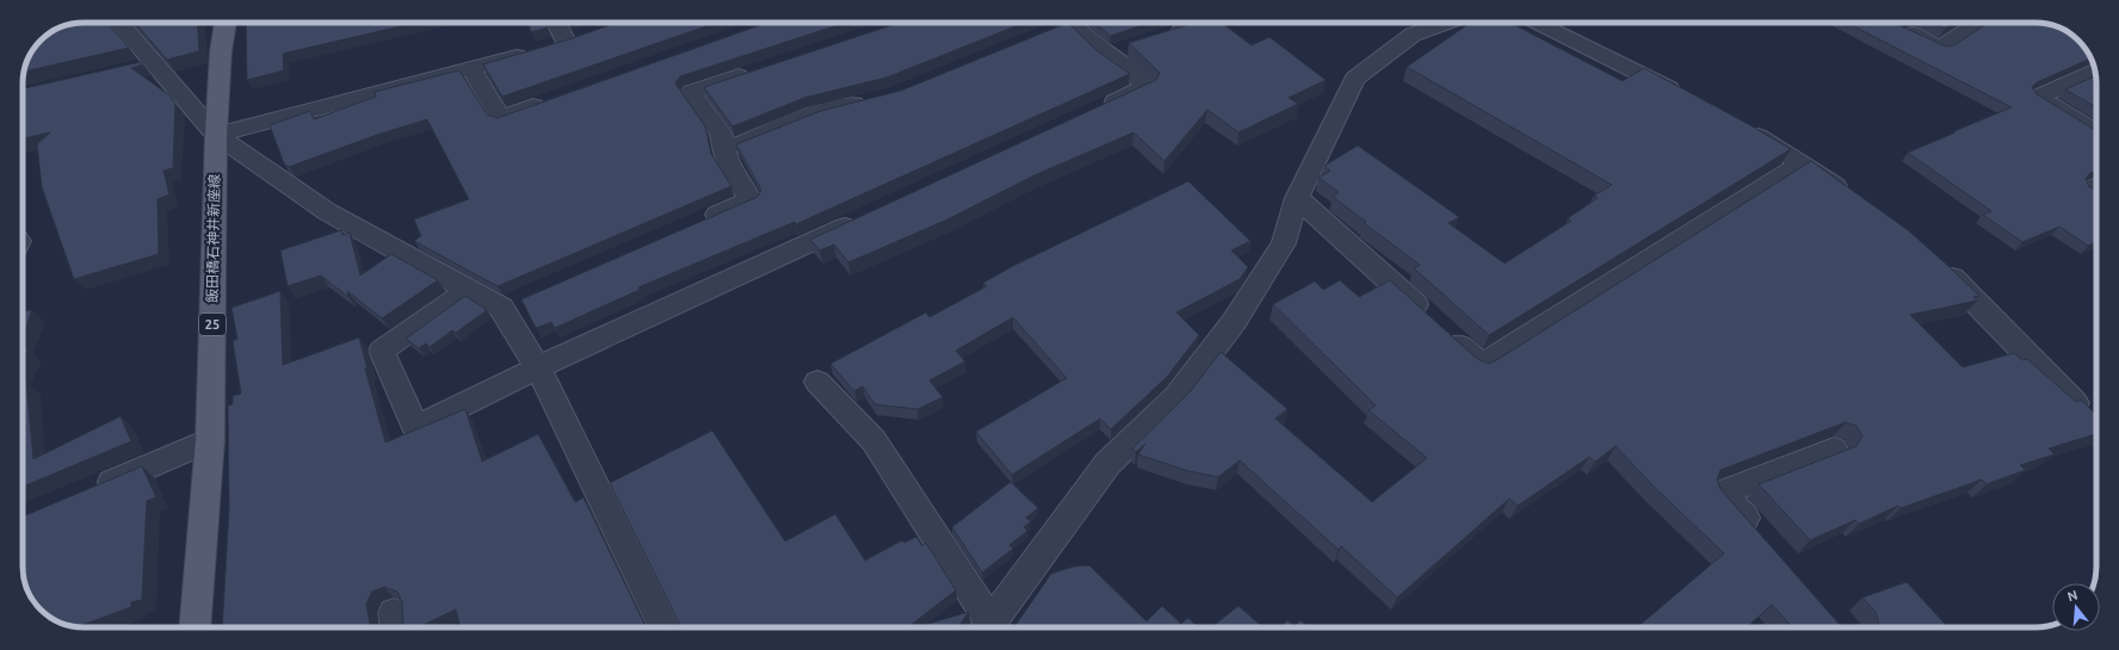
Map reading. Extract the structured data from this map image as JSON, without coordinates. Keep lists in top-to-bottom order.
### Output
{
  "streets": {
    "main road": ["飯田橋石神井新座線", "25"]
  },
  "north": "top"
}
